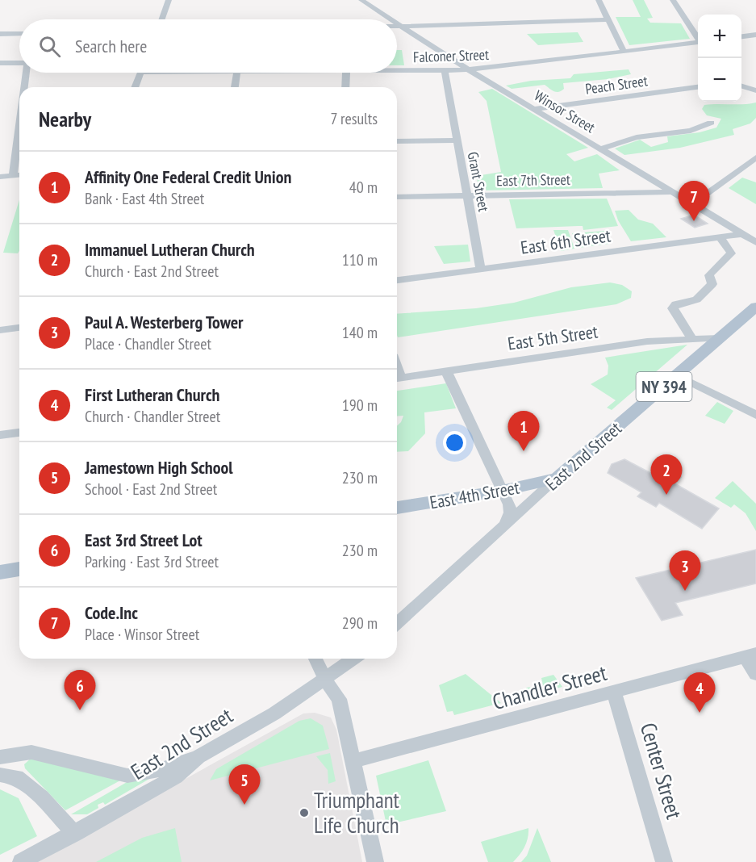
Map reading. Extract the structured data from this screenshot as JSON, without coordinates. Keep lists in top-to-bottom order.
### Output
{
  "streets": {
    "main road": ["NY 394", "East 2nd Street", "East 4th Street"],
    "street": [
      "Falconer Street",
      "Peach Street",
      "Winsor Street",
      "East 7th Street",
      "Grant Street",
      "East 6th Street",
      "East 5th Street",
      "Chandler Street",
      "Center Street"
    ]
  },
  "crossings": [
    ["Falconer Street", "Winsor Street"],
    ["Falconer Street", "Grant Street"],
    ["Peach Street", "Winsor Street"],
    ["Winsor Street", "East 7th Street"],
    ["Winsor Street", "East 6th Street"],
    ["East 7th Street", "Grant Street"],
    ["Grant Street", "East 6th Street"],
    ["East 5th Street", "East 2nd Street"],
    ["East 2nd Street", "East 4th Street"],
    ["Chandler Street", "Center Street"]
  ],
  "places": ["Triumphant Life Church"],
  "page": {
    "map_buttons": ["+", "−"],
    "search": "Search here",
    "heading": ["Nearby", "7 results"],
    "list": [
      {
        "mark": "1",
        "name": "Affinity One Federal Credit Union",
        "note": "Bank · East 4th Street",
        "value": "40 m"
      },
      {
        "mark": "2",
        "name": "Immanuel Lutheran Church",
        "note": "Church · East 2nd Street",
        "value": "110 m"
      },
      {
        "mark": "3",
        "name": "Paul A. Westerberg Tower",
        "note": "Place · Chandler Street",
        "value": "140 m"
      },
      {
        "mark": "4",
        "name": "First Lutheran Church",
        "note": "Church · Chandler Street",
        "value": "190 m"
      },
      {
        "mark": "5",
        "name": "Jamestown High School",
        "note": "School · East 2nd Street",
        "value": "230 m"
      },
      {
        "mark": "6",
        "name": "East 3rd Street Lot",
        "note": "Parking · East 3rd Street",
        "value": "230 m"
      },
      {
        "mark": "7",
        "name": "Code.Inc",
        "note": "Place · Winsor Street",
        "value": "290 m"
      }
    ],
    "pins": [
      "7",
      "1",
      "2",
      "3",
      "6",
      "4",
      "5"
    ]
  }
}
